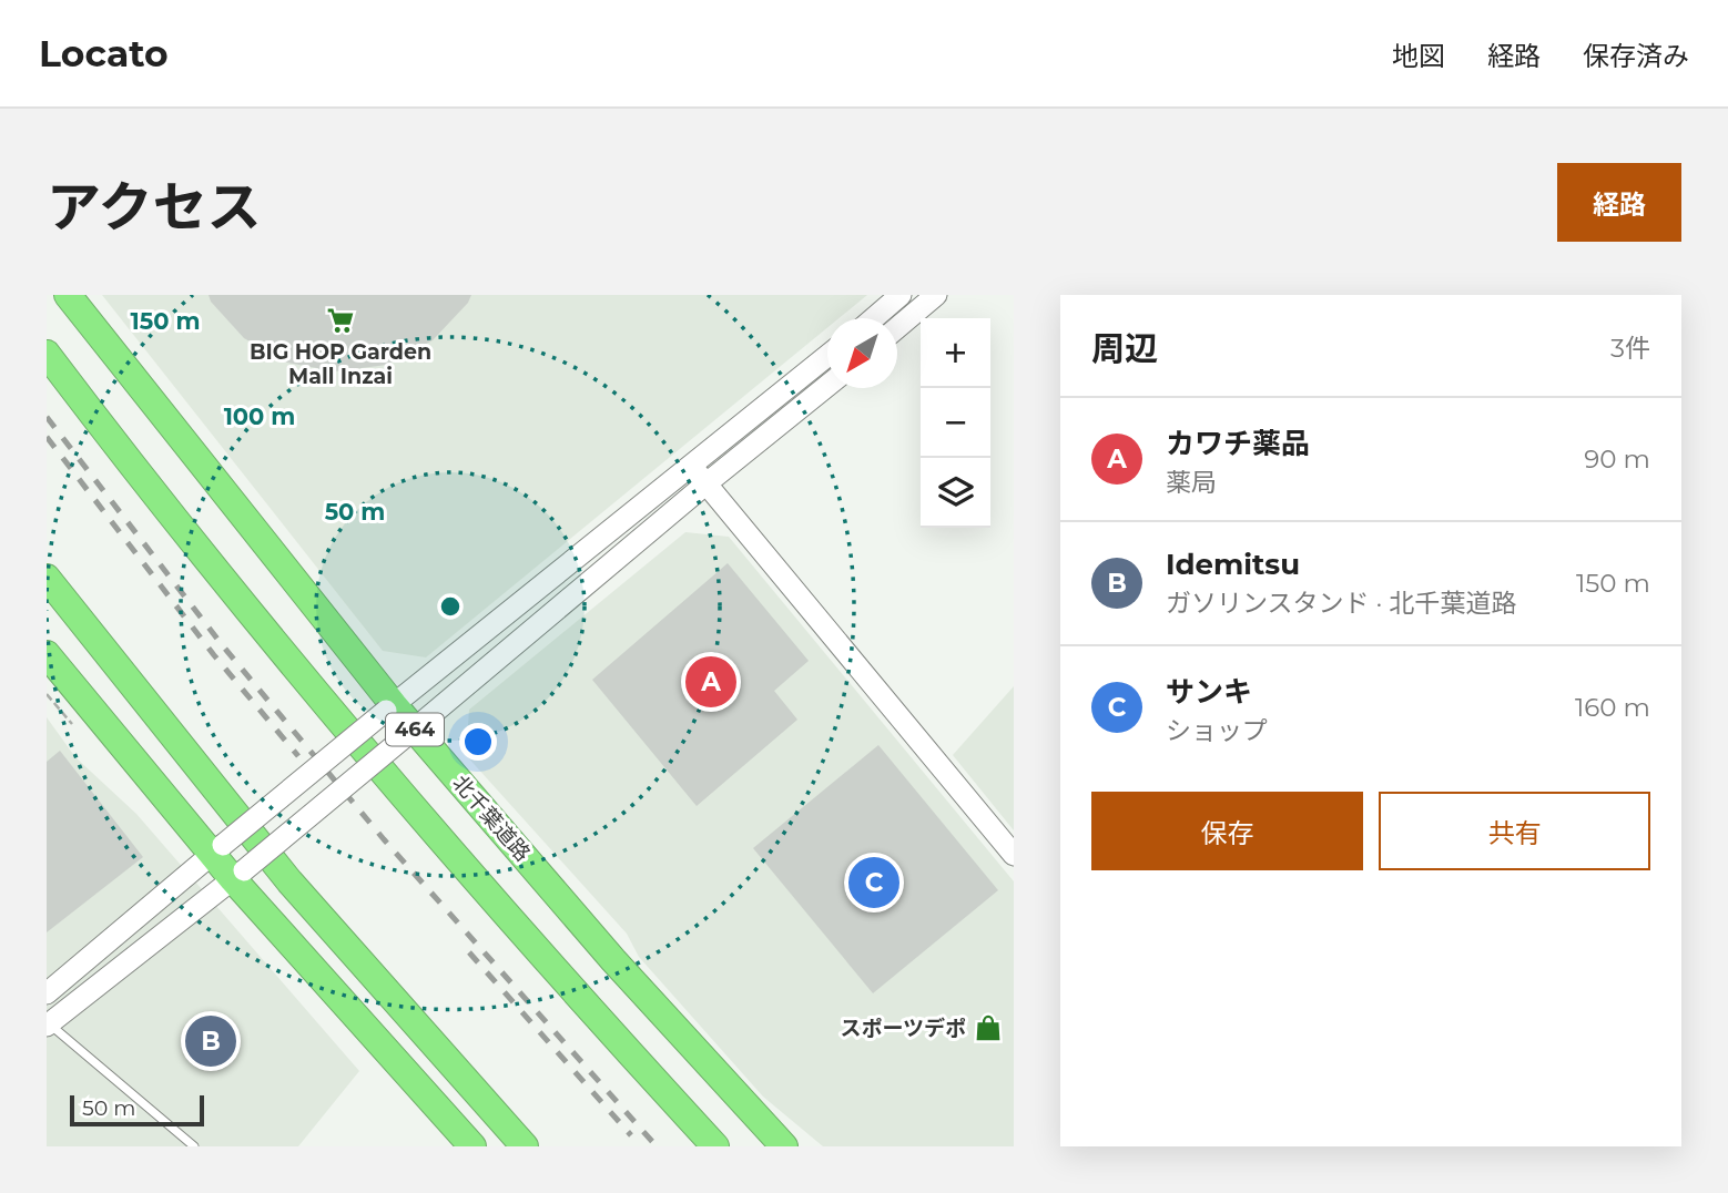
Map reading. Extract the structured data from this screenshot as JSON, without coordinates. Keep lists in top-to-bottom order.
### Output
{
  "streets": {
    "highway": ["464", "北千葉道路"]
  },
  "places": {
    "supermarket": ["BIG HOP Garden Mall Inzai"],
    "shop": ["スポーツデポ"]
  },
  "scale_bar": "50 m",
  "north": "bottom left",
  "page": {
    "header": "Locato",
    "nav": ["地図", "経路", "保存済み"],
    "title": "アクセス",
    "buttons": [
      "経路",
      ["保存", "共有"]
    ],
    "heading": ["周辺", "3件"],
    "map_buttons": ["+", "−"],
    "list": [
      {
        "mark": "A",
        "name": "カワチ薬品",
        "note": "薬局",
        "value": "90 m"
      },
      {
        "mark": "B",
        "name": "Idemitsu",
        "note": "ガソリンスタンド · 北千葉道路",
        "value": "150 m"
      },
      {
        "mark": "C",
        "name": "サンキ",
        "note": "ショップ",
        "value": "160 m"
      }
    ],
    "pins": ["A", "C", "B"],
    "scale": "50 m"
  },
  "rings": ["150 m", "100 m", "50 m"]
}
